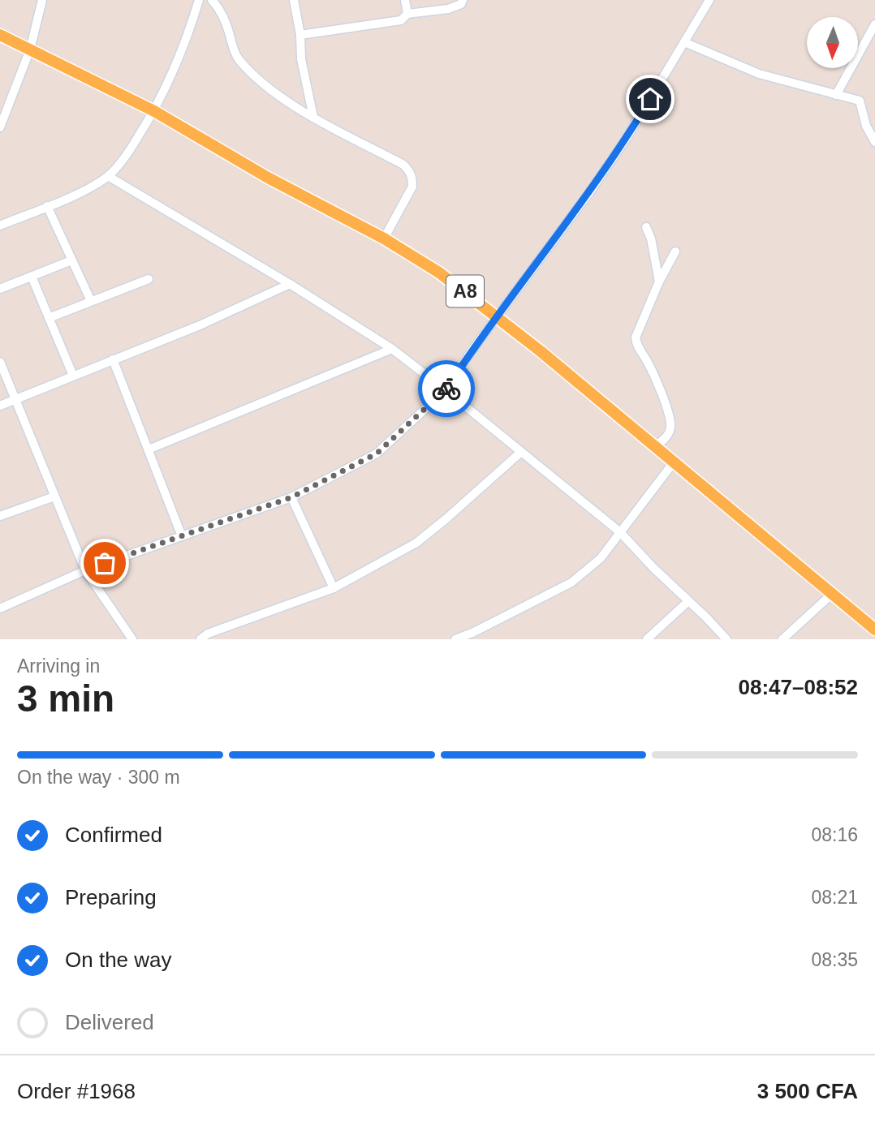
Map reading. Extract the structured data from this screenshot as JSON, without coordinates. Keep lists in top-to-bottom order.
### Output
{
  "streets": {
    "main road": ["A8"]
  },
  "north": "bottom",
  "page": {
    "heading": ["3 min", "Arriving in", "08:47–08:52"],
    "panel": ["Order #1968", "3 500 CFA"],
    "bar": "On the way · 300 m",
    "list": [
      ["Confirmed", "08:16"],
      ["Preparing", "08:21"],
      ["On the way", "08:35"],
      "Delivered"
    ]
  }
}
